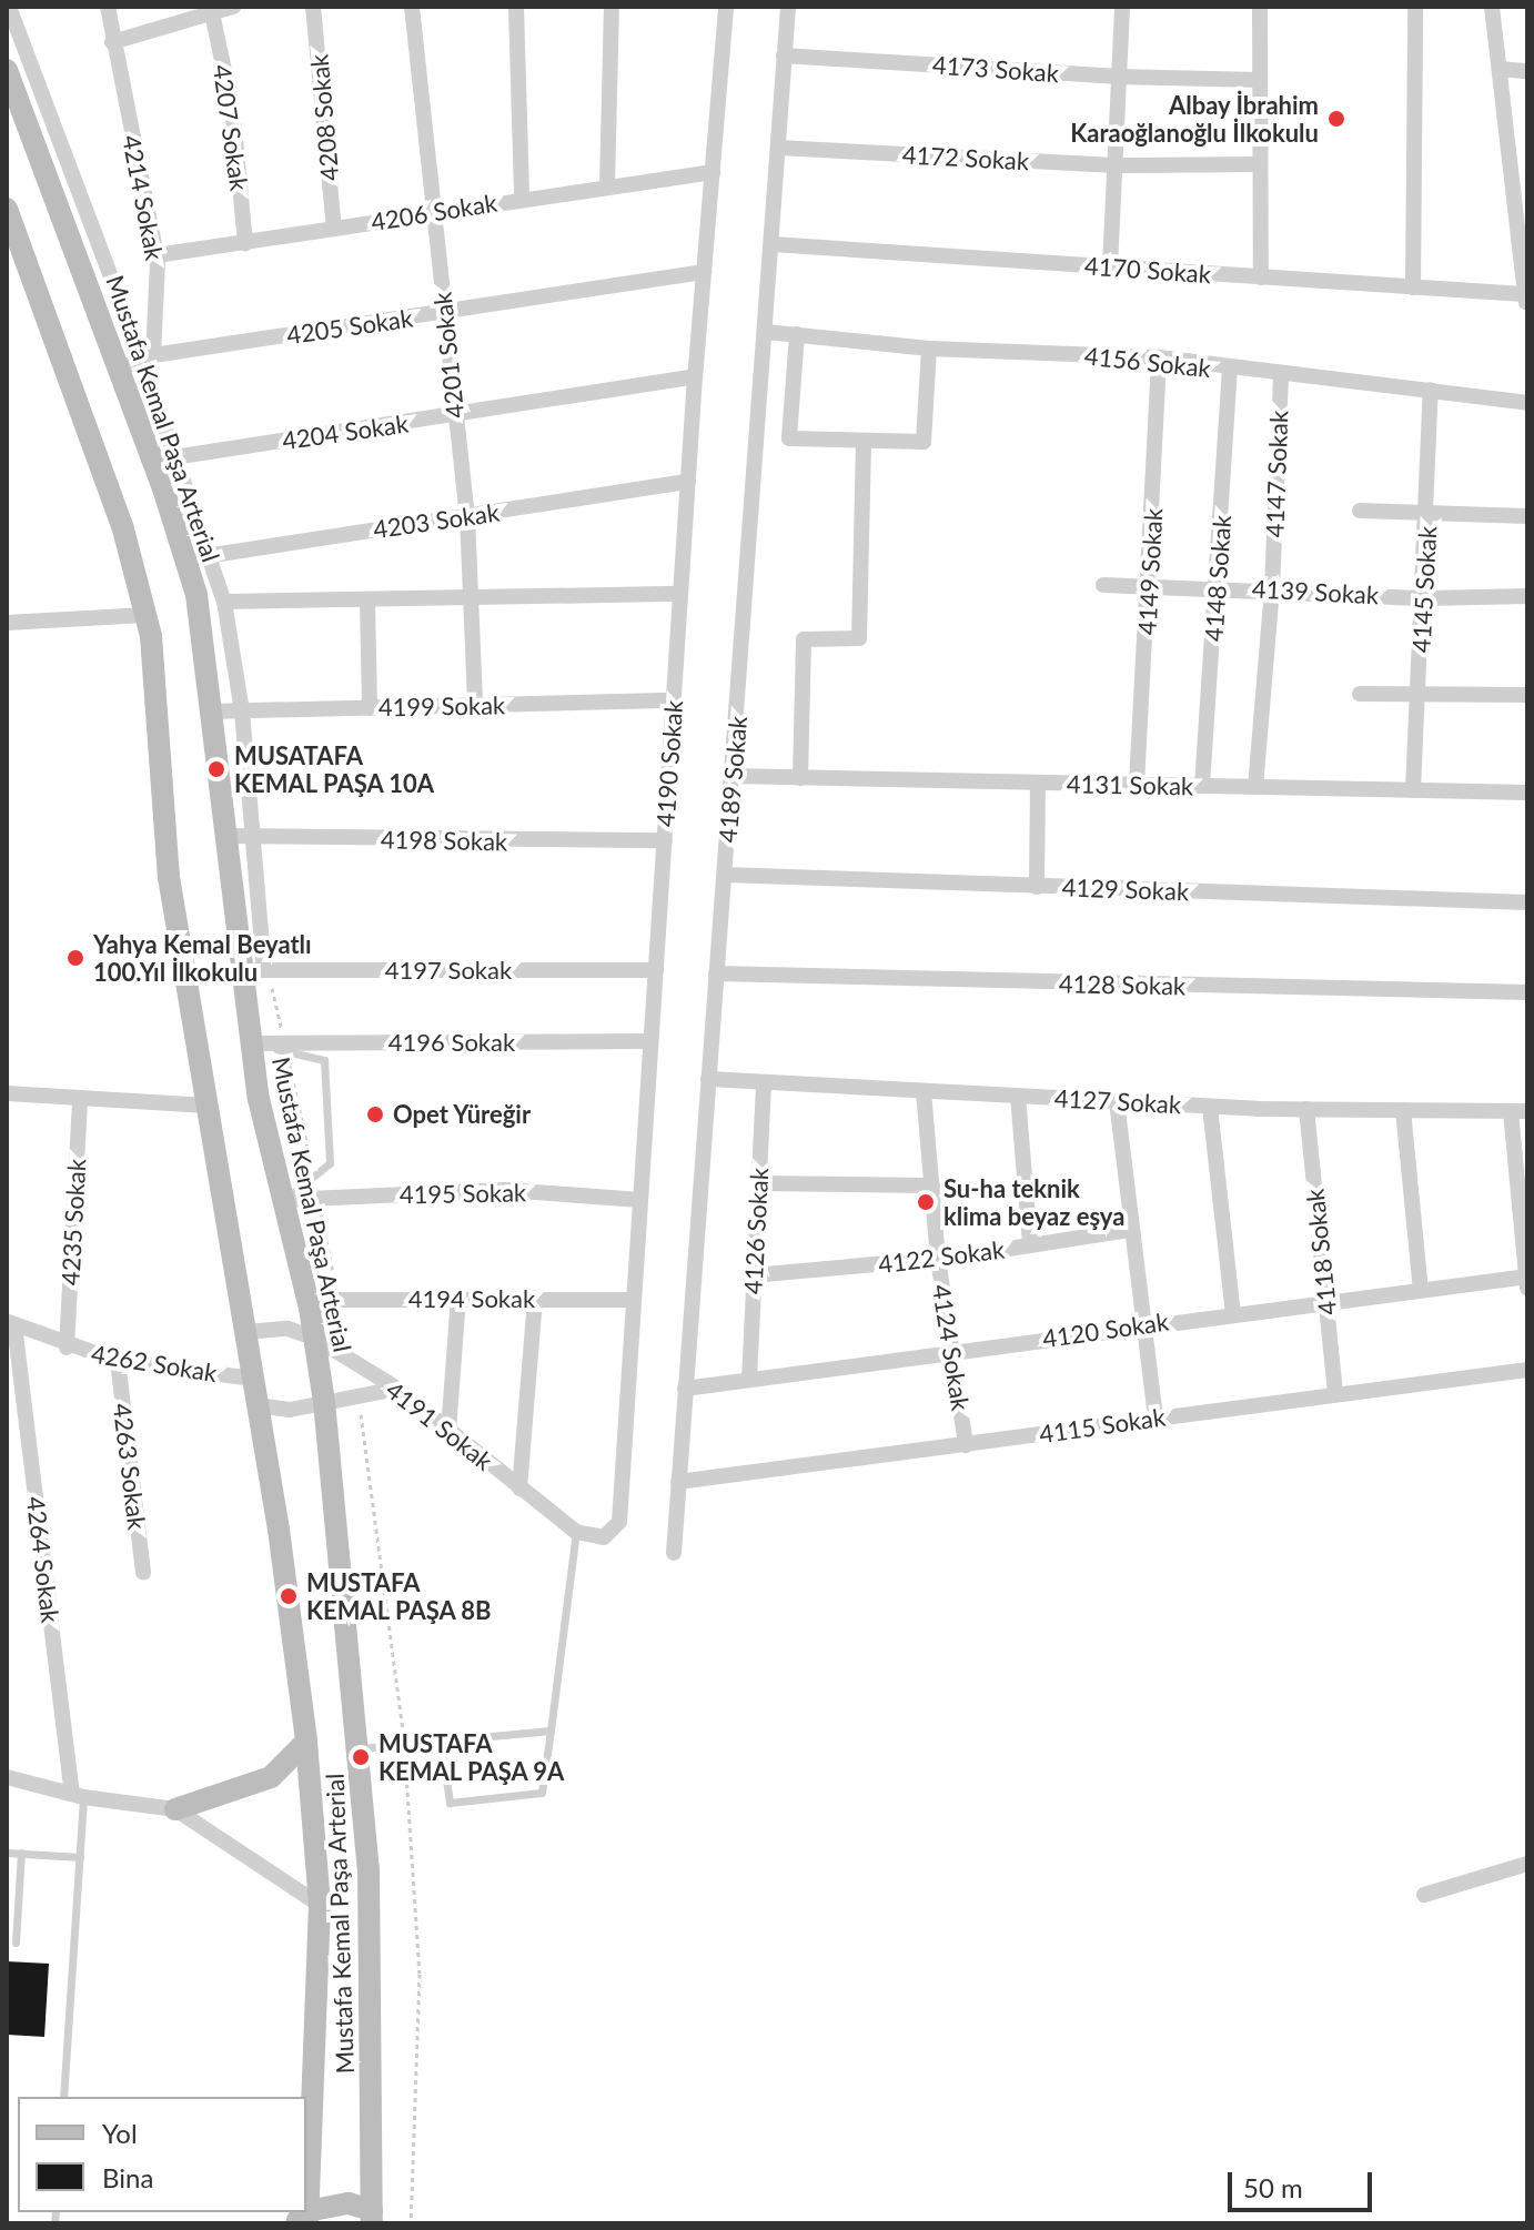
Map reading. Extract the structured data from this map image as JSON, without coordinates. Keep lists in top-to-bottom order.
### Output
{
  "streets": {
    "main road": ["Mustafa Kemal Paşa Arterial"],
    "street": [
      "4173 Sokak",
      "4208 Sokak",
      "4207 Sokak",
      "4172 Sokak",
      "4214 Sokak",
      "4206 Sokak",
      "4170 Sokak",
      "4205 Sokak",
      "4201 Sokak",
      "4156 Sokak",
      "4204 Sokak",
      "4147 Sokak",
      "4203 Sokak",
      "4149 Sokak",
      "4148 Sokak",
      "4145 Sokak",
      "4139 Sokak",
      "4199 Sokak",
      "4190 Sokak",
      "4189 Sokak",
      "4131 Sokak",
      "4198 Sokak",
      "4129 Sokak",
      "4197 Sokak",
      "4128 Sokak",
      "4196 Sokak",
      "4127 Sokak",
      "4195 Sokak",
      "4235 Sokak",
      "4126 Sokak",
      "4118 Sokak",
      "4122 Sokak",
      "4194 Sokak",
      "4120 Sokak",
      "4124 Sokak",
      "4262 Sokak",
      "4191 Sokak",
      "4115 Sokak",
      "4263 Sokak",
      "4264 Sokak"
    ]
  },
  "crossings": [
    ["4173 Sokak", "4189 Sokak"],
    ["4208 Sokak", "4206 Sokak"],
    ["4207 Sokak", "4206 Sokak"],
    ["4172 Sokak", "4189 Sokak"],
    ["4214 Sokak", "4206 Sokak"],
    ["4214 Sokak", "4205 Sokak"],
    ["4206 Sokak", "4201 Sokak"],
    ["4206 Sokak", "4190 Sokak"],
    ["4170 Sokak", "4189 Sokak"],
    ["4205 Sokak", "4201 Sokak"],
    ["4205 Sokak", "4190 Sokak"],
    ["4201 Sokak", "4204 Sokak"],
    ["4201 Sokak", "4203 Sokak"],
    ["4201 Sokak", "4199 Sokak"],
    ["4156 Sokak", "4147 Sokak"],
    ["4156 Sokak", "4149 Sokak"],
    ["4156 Sokak", "4148 Sokak"],
    ["4156 Sokak", "4145 Sokak"],
    ["4156 Sokak", "4189 Sokak"],
    ["Mustafa Kemal Paşa Arterial", "4204 Sokak"],
    ["Mustafa Kemal Paşa Arterial", "4203 Sokak"],
    ["Mustafa Kemal Paşa Arterial", "4199 Sokak"],
    ["Mustafa Kemal Paşa Arterial", "4198 Sokak"],
    ["Mustafa Kemal Paşa Arterial", "4197 Sokak"],
    ["Mustafa Kemal Paşa Arterial", "4196 Sokak"],
    ["Mustafa Kemal Paşa Arterial", "4195 Sokak"],
    ["Mustafa Kemal Paşa Arterial", "4194 Sokak"],
    ["Mustafa Kemal Paşa Arterial", "4262 Sokak"],
    ["Mustafa Kemal Paşa Arterial", "4191 Sokak"],
    ["4204 Sokak", "4190 Sokak"],
    ["4147 Sokak", "4139 Sokak"],
    ["4147 Sokak", "4131 Sokak"],
    ["4203 Sokak", "4190 Sokak"],
    ["4149 Sokak", "4139 Sokak"],
    ["4149 Sokak", "4131 Sokak"],
    ["4148 Sokak", "4139 Sokak"],
    ["4148 Sokak", "4131 Sokak"],
    ["4145 Sokak", "4139 Sokak"],
    ["4145 Sokak", "4131 Sokak"],
    ["4199 Sokak", "4190 Sokak"],
    ["4190 Sokak", "4198 Sokak"],
    ["4190 Sokak", "4197 Sokak"],
    ["4190 Sokak", "4196 Sokak"],
    ["4190 Sokak", "4195 Sokak"],
    ["4190 Sokak", "4194 Sokak"],
    ["4190 Sokak", "4191 Sokak"],
    ["4189 Sokak", "4131 Sokak"],
    ["4189 Sokak", "4129 Sokak"],
    ["4189 Sokak", "4128 Sokak"],
    ["4189 Sokak", "4127 Sokak"],
    ["4189 Sokak", "4120 Sokak"],
    ["4189 Sokak", "4115 Sokak"],
    ["4127 Sokak", "4126 Sokak"],
    ["4127 Sokak", "4118 Sokak"],
    ["4127 Sokak", "4124 Sokak"],
    ["4235 Sokak", "4262 Sokak"],
    ["4126 Sokak", "4122 Sokak"],
    ["4126 Sokak", "4120 Sokak"],
    ["4118 Sokak", "4120 Sokak"],
    ["4118 Sokak", "4115 Sokak"],
    ["4122 Sokak", "4124 Sokak"],
    ["4120 Sokak", "4124 Sokak"],
    ["4124 Sokak", "4115 Sokak"],
    ["4262 Sokak", "4263 Sokak"],
    ["4262 Sokak", "4264 Sokak"]
  ],
  "places": [
    "Albay İbrahim Karaoğlanoğlu İlkokulu",
    "MUSATAFA KEMAL PAŞA 10A",
    "Yahya Kemal Beyatlı 100.Yıl İlkokulu",
    "Opet Yüreğir",
    "Su-ha teknik klima beyaz eşya",
    "MUSTAFA KEMAL PAŞA 8B",
    "MUSTAFA KEMAL PAŞA 9A"
  ],
  "legend": ["Yol", "Bina"],
  "scale_bar": "50 m"
}
